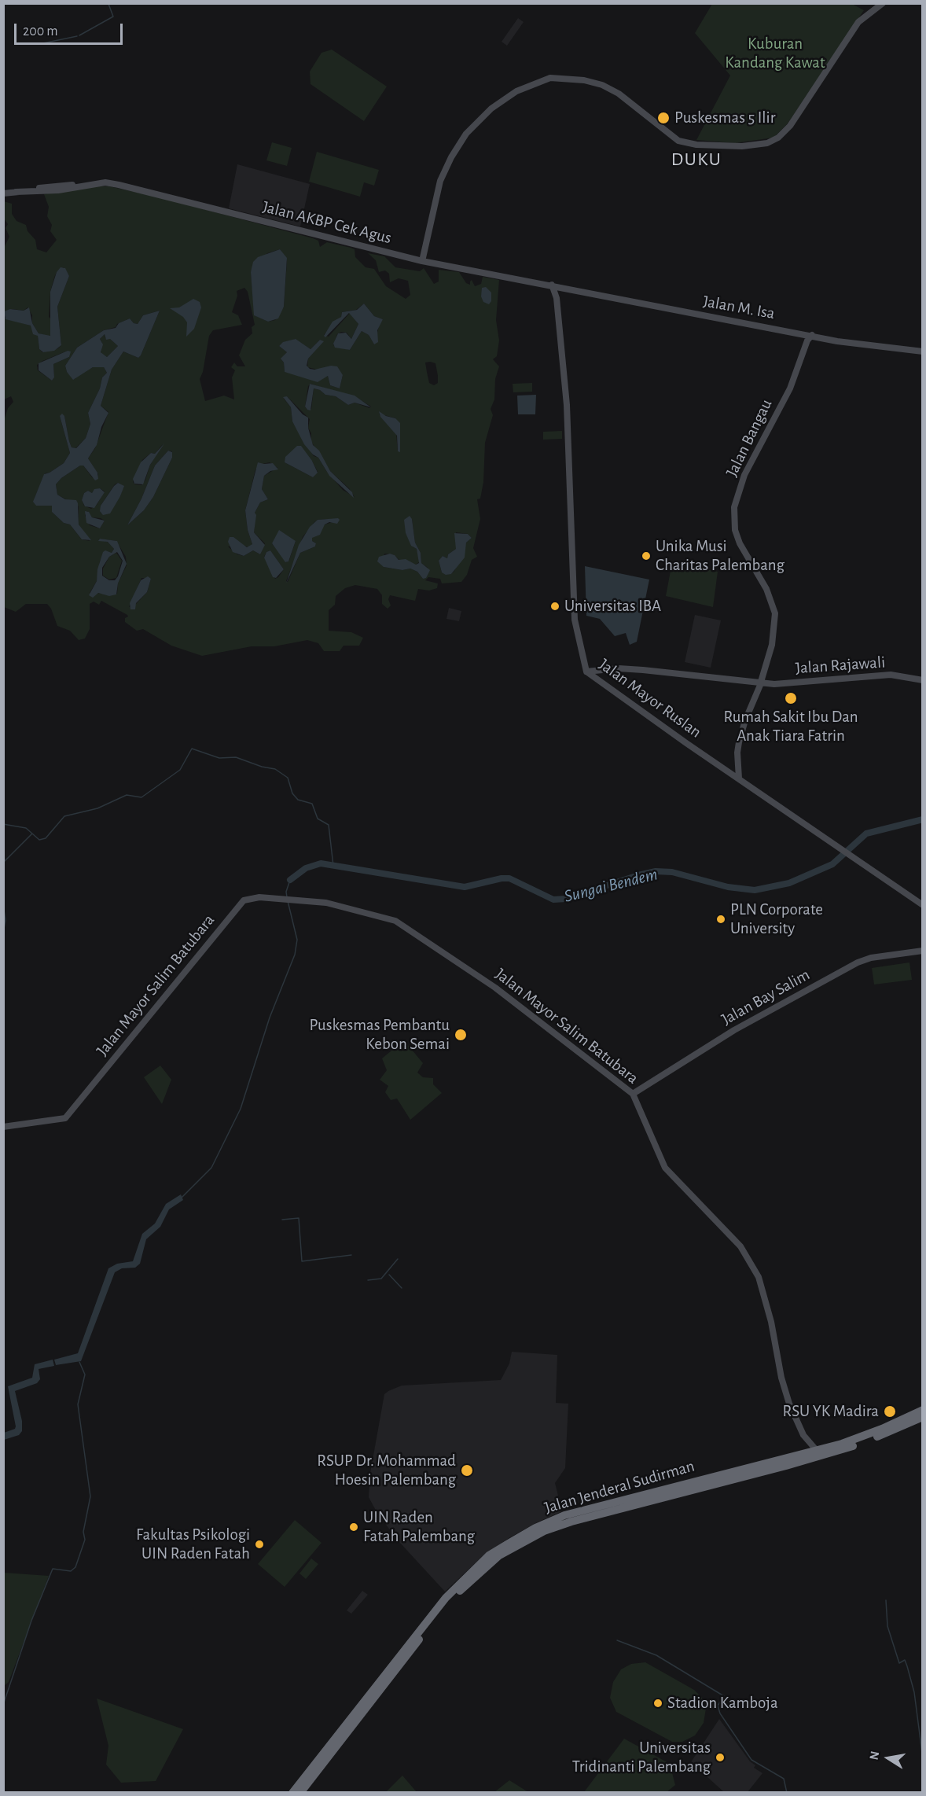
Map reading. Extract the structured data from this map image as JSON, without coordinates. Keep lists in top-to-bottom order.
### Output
{
  "streets": {
    "highway": ["Jalan Jenderal Sudirman"],
    "street": [
      "Jalan AKBP Cek Agus",
      "Jalan M. Isa",
      "Jalan Bangau",
      "Jalan Rajawali",
      "Jalan Mayor Ruslan",
      "Jalan Mayor Salim Batubara",
      "Jalan Bay Salim"
    ]
  },
  "crossings": [
    ["Jalan AKBP Cek Agus", "Jalan M. Isa"],
    ["Jalan AKBP Cek Agus", "Jalan Mayor Ruslan"],
    ["Jalan M. Isa", "Jalan Bangau"],
    ["Jalan M. Isa", "Jalan Mayor Ruslan"],
    ["Jalan Bangau", "Jalan Rajawali"],
    ["Jalan Bangau", "Jalan Mayor Ruslan"],
    ["Jalan Rajawali", "Jalan Mayor Ruslan"],
    ["Jalan Mayor Salim Batubara", "Jalan Bay Salim"],
    ["Jalan Mayor Salim Batubara", "Jalan Jenderal Sudirman"]
  ],
  "districts": ["DUKU"],
  "water": ["Sungai Bendem"],
  "parks": ["Kuburan Kandang Kawat"],
  "places": [
    "Puskesmas 5 Ilir",
    "Unika Musi Charitas Palembang",
    "Universitas IBA",
    "Rumah Sakit Ibu Dan Anak Tiara Fatrin",
    "PLN Corporate University",
    "Puskesmas Pembantu Kebon Semai",
    "RSU YK Madira",
    "RSUP Dr. Mohammad Hoesin Palembang",
    "UIN Raden Fatah Palembang",
    "Fakultas Psikologi UIN Raden Fatah",
    "Stadion Kamboja",
    "Universitas Tridinanti Palembang"
  ],
  "scale_bar": "200 m",
  "north": "left"
}
